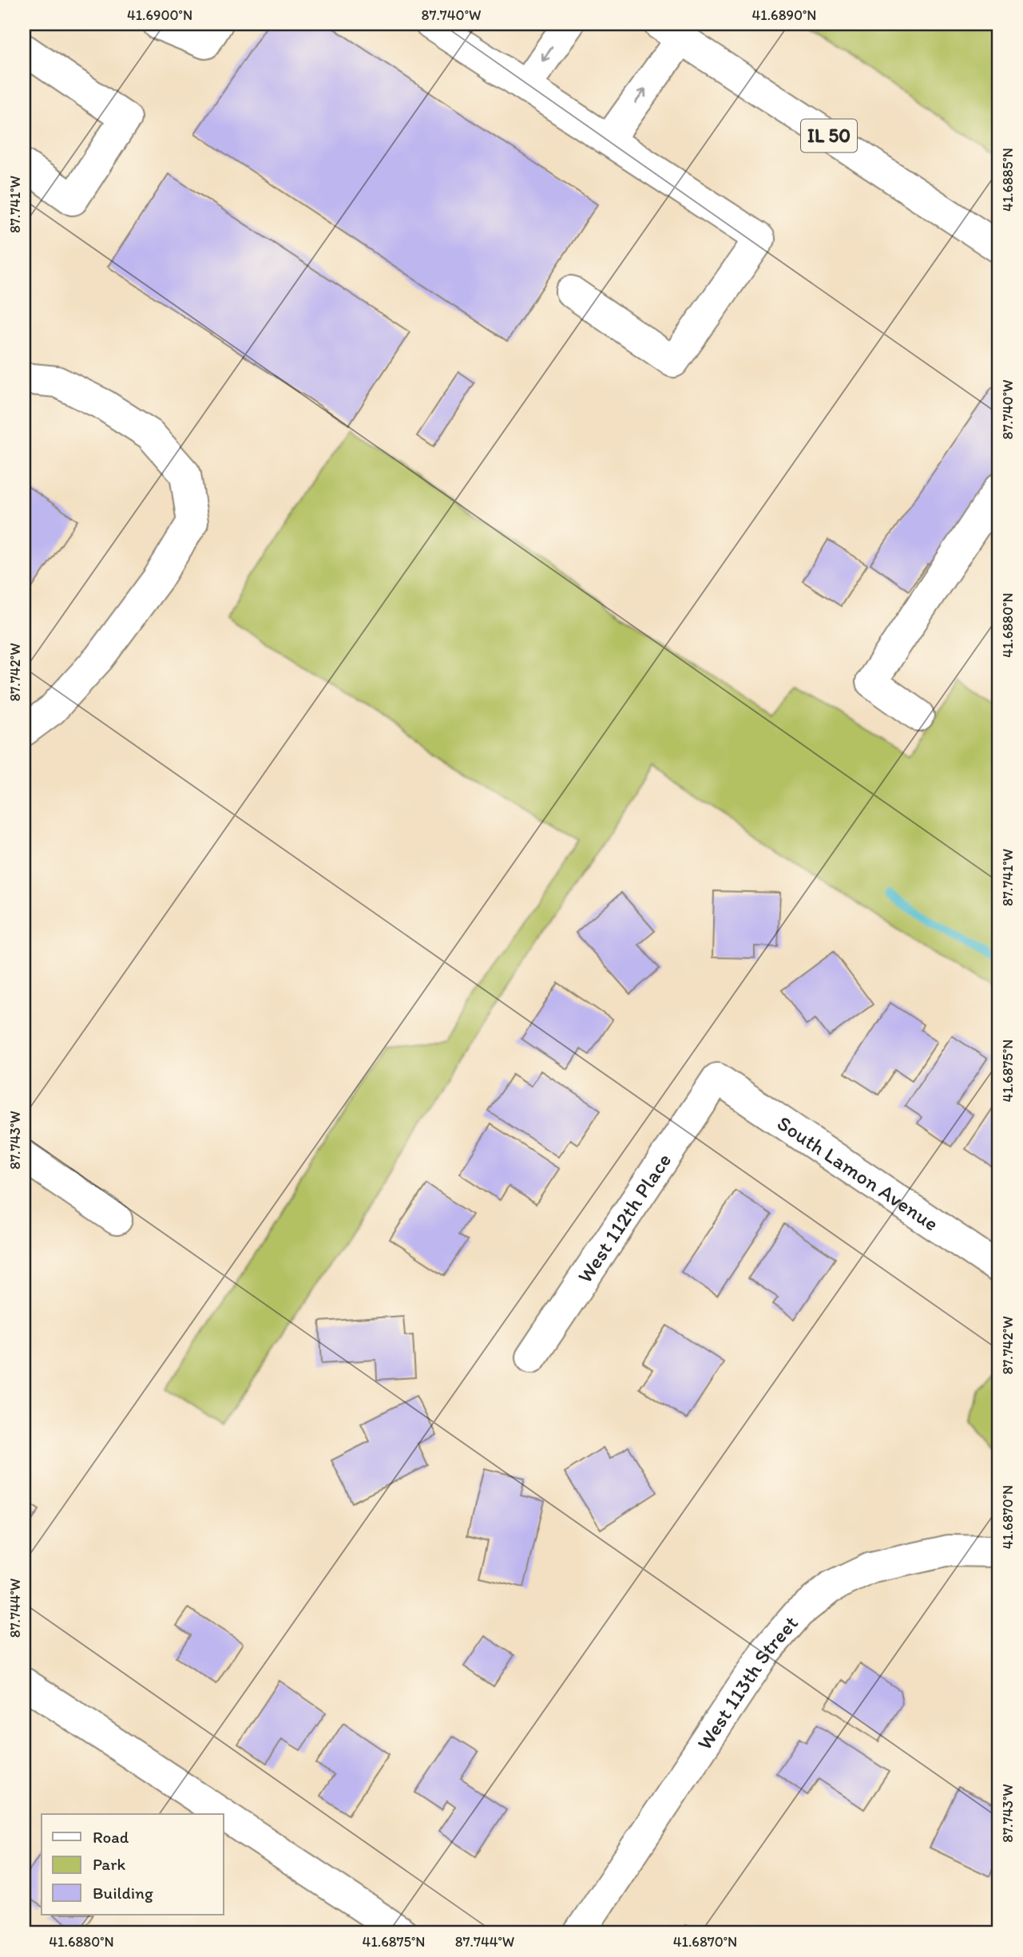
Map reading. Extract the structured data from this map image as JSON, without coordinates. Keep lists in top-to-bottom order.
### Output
{
  "streets": {
    "street": [
      "IL 50",
      "South Lamon Avenue",
      "West 112th Place",
      "West 113th Street"
    ]
  },
  "crossings": [
    ["South Lamon Avenue", "West 112th Place"]
  ],
  "legend": ["Road", "Park", "Building"],
  "coordinates": [
    "41.6900°N",
    "87.740°W",
    "41.6890°N",
    "41.6885°N",
    "87.741°W",
    "41.6880°N",
    "87.742°W",
    "41.6875°N",
    "87.743°W",
    "41.6870°N",
    "87.744°W"
  ]
}
